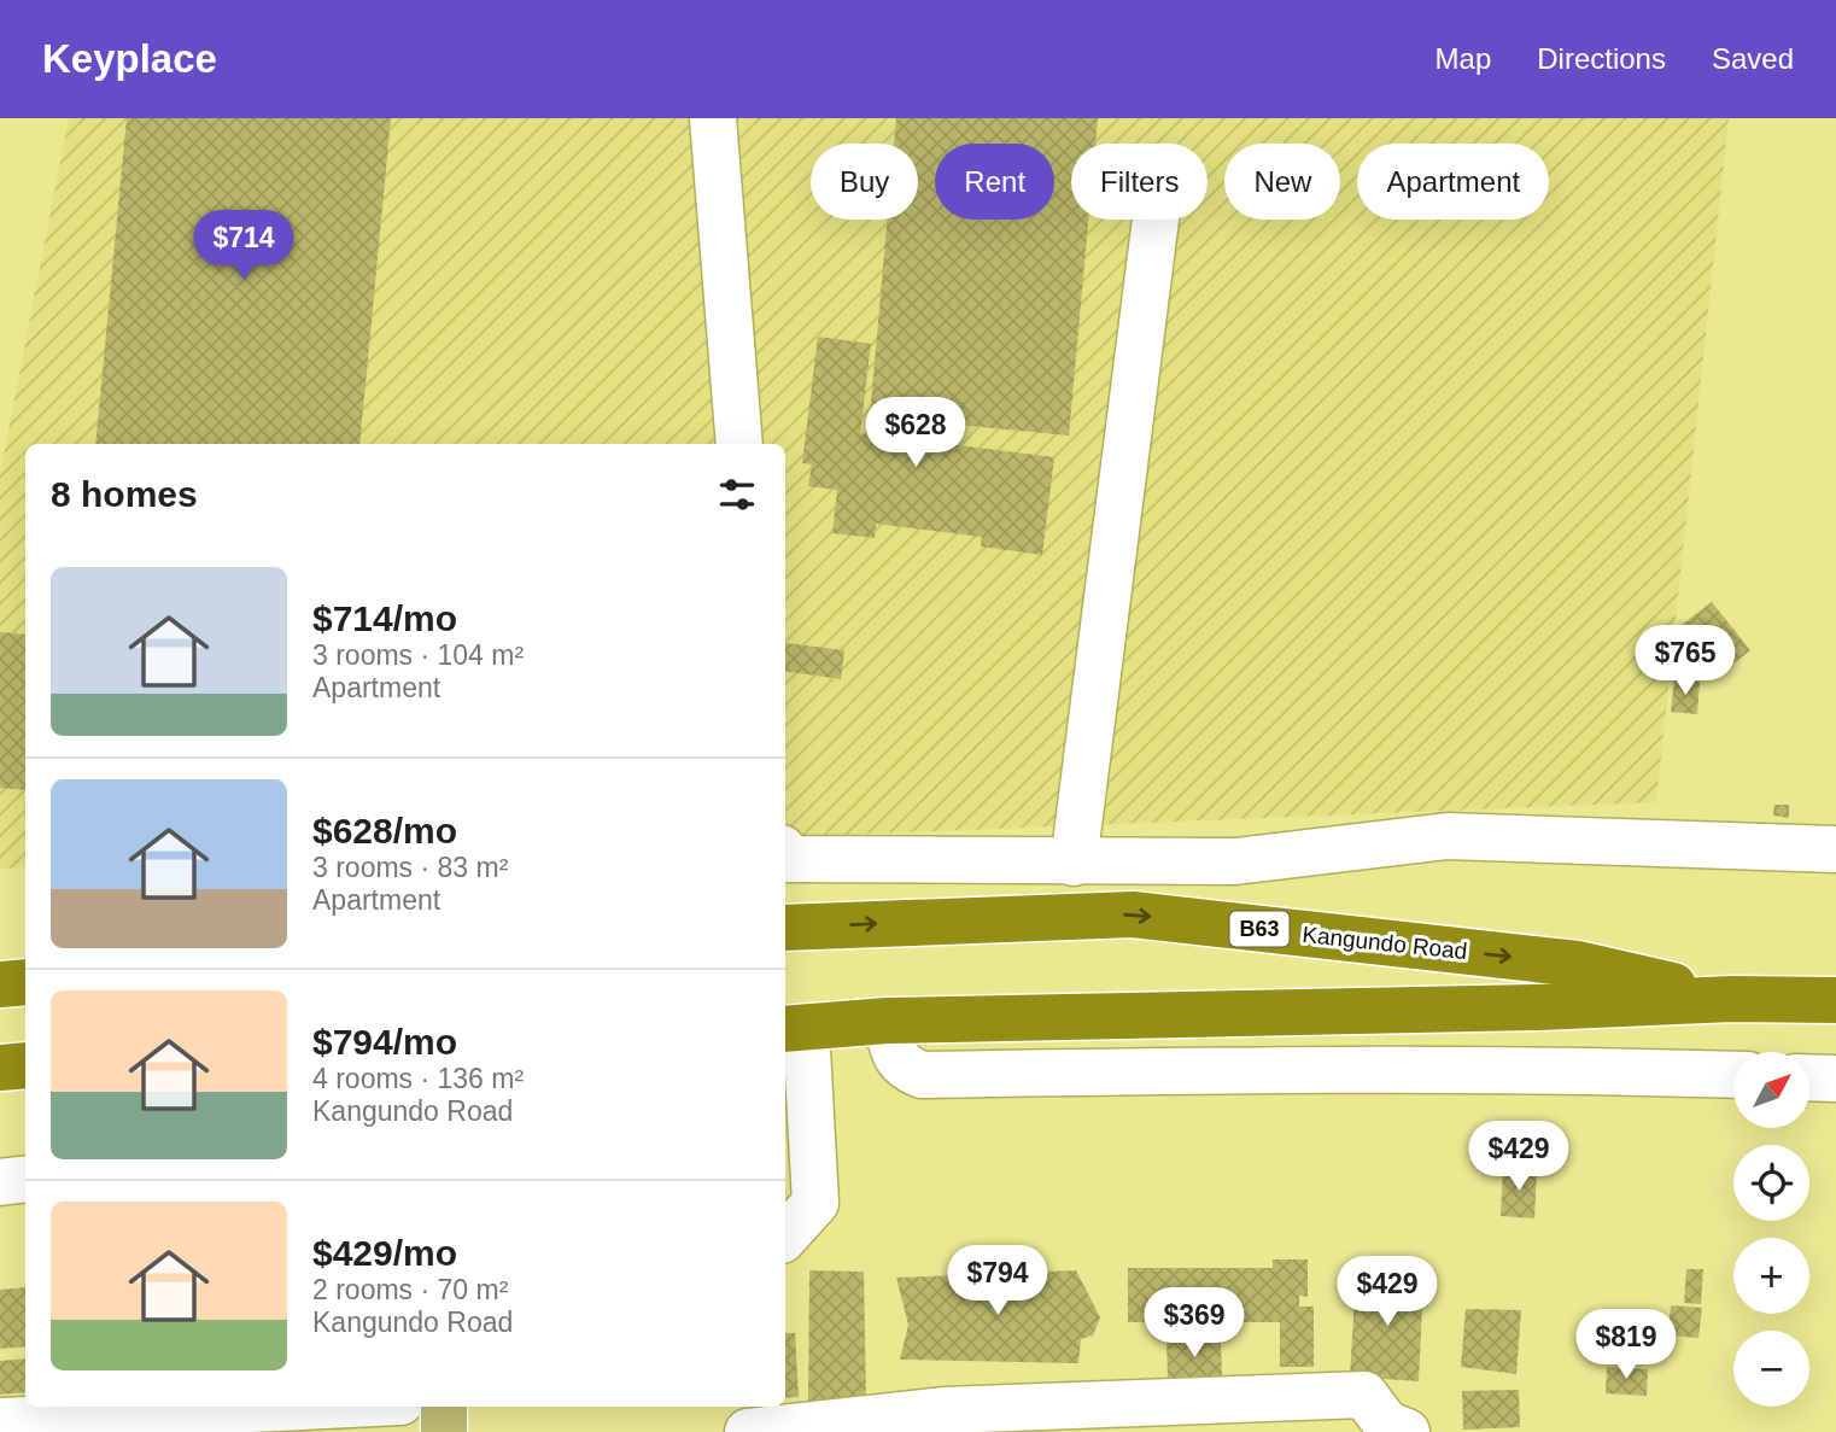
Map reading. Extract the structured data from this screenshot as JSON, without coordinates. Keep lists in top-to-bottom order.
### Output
{
  "streets": {
    "highway": ["B63", "Kangundo Road"]
  },
  "north": "top right",
  "page": {
    "header": "Keyplace",
    "nav": ["Map", "Directions", "Saved"],
    "chip": [
      "Buy",
      "Rent",
      "Filters",
      "New",
      "Apartment"
    ],
    "price": [
      "$714",
      "$628",
      "$765",
      "$429",
      "$794",
      "$429",
      "$369",
      "$819"
    ],
    "heading": "8 homes",
    "list": [
      {
        "name": "$714/mo",
        "note": "3 rooms · 104 m² · Apartment"
      },
      {
        "name": "$628/mo",
        "note": "3 rooms · 83 m² · Apartment"
      },
      {
        "name": "$794/mo",
        "note": "4 rooms · 136 m² · Kangundo Road"
      },
      {
        "name": "$429/mo",
        "note": "2 rooms · 70 m² · Kangundo Road"
      }
    ],
    "map_buttons": ["+", "−"]
  }
}
